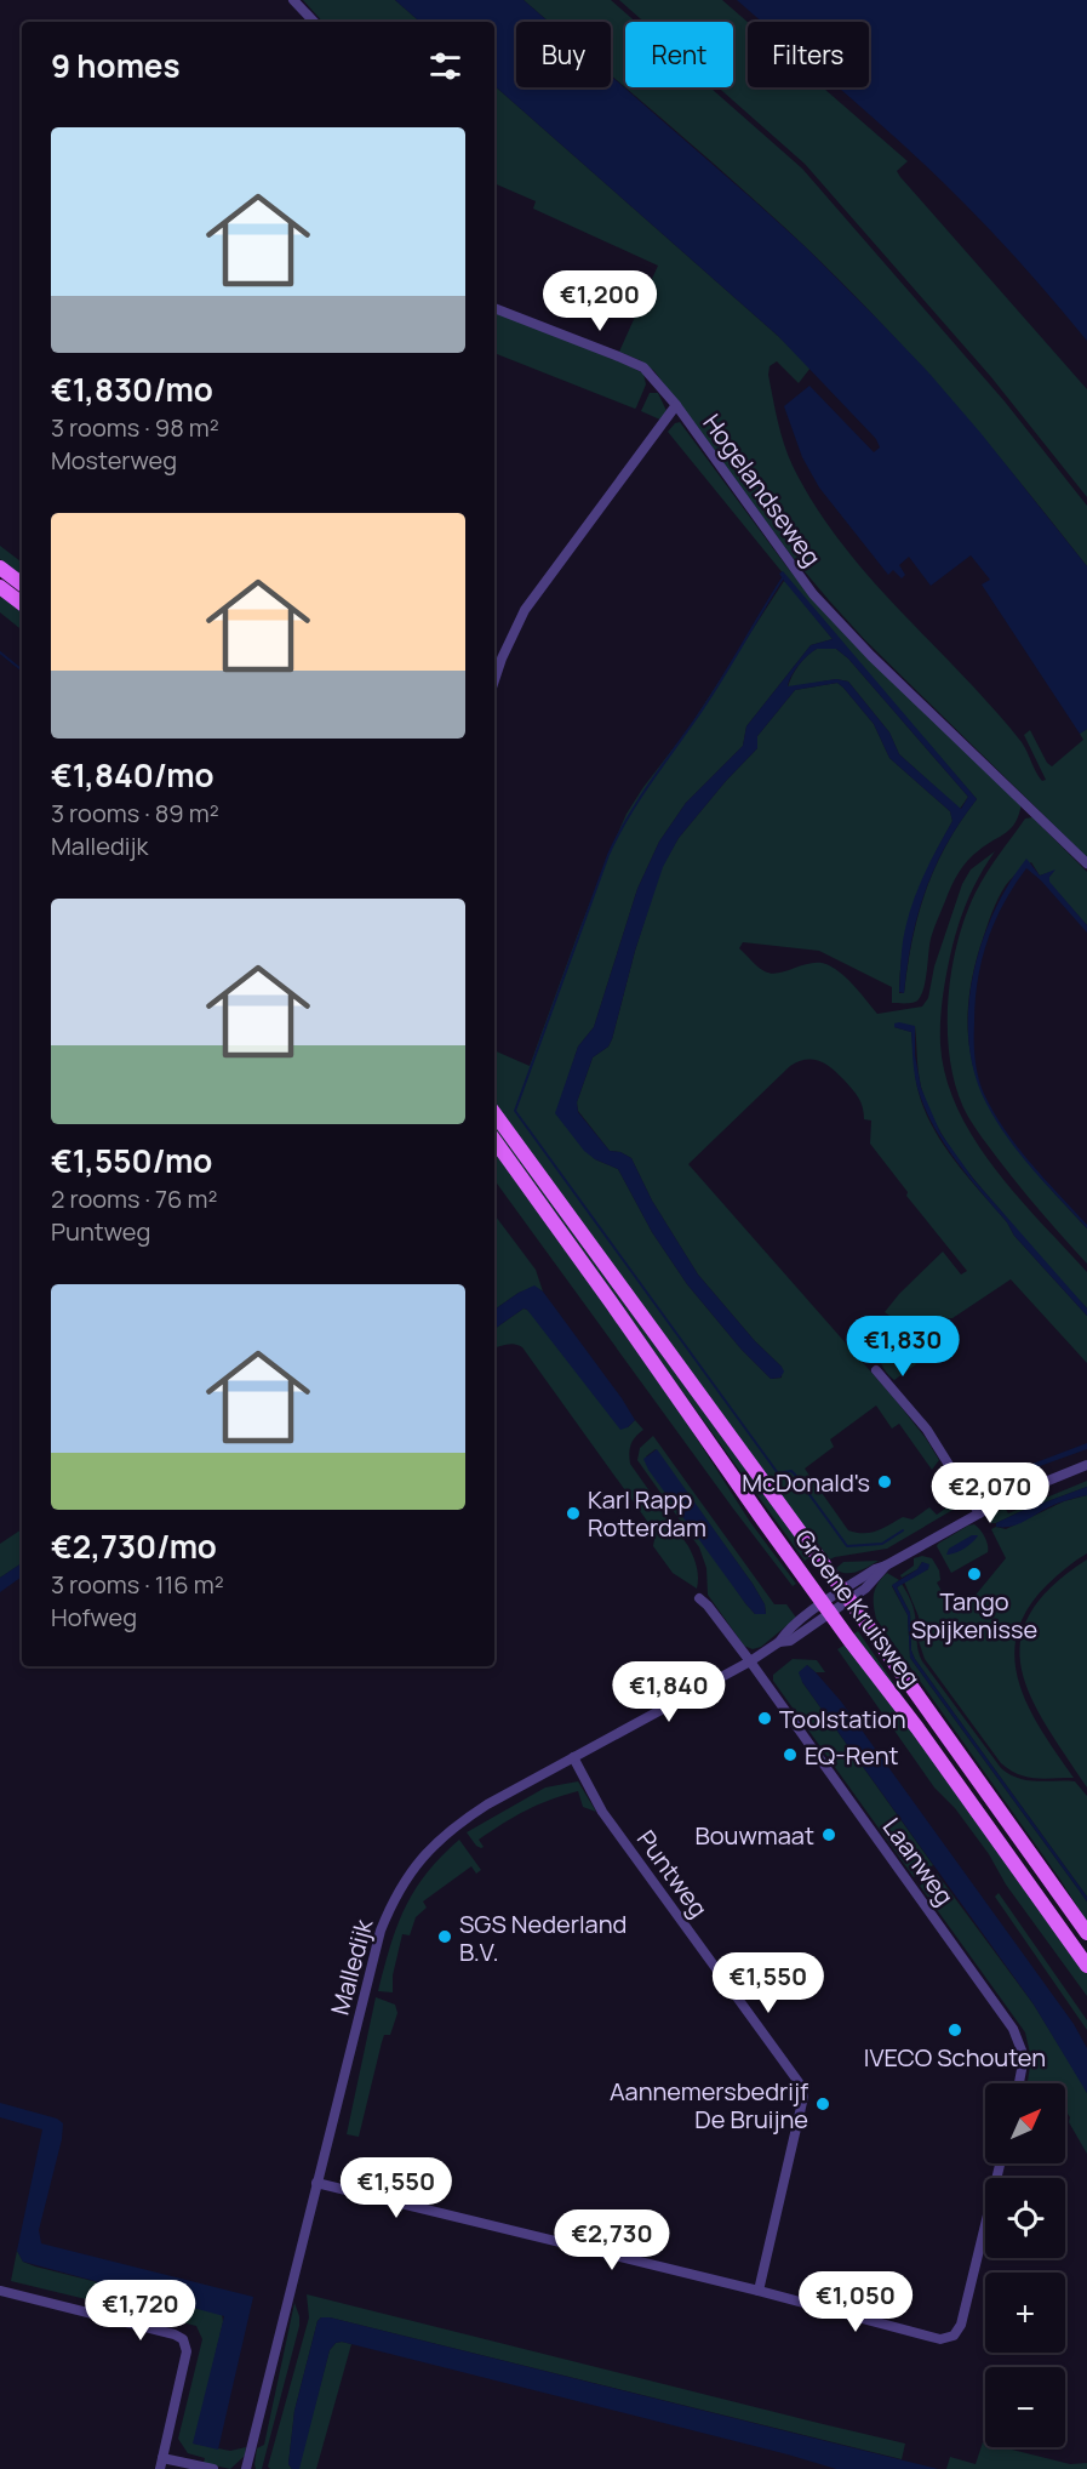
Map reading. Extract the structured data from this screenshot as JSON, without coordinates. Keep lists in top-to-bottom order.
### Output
{
  "streets": {
    "main road": ["Groene Kruisweg"],
    "street": [
      "Hogelandseweg",
      "Laanweg",
      "Puntweg",
      "Malledijk"
    ]
  },
  "crossings": [
    ["Groene Kruisweg", "Malledijk"],
    ["Laanweg", "Malledijk"],
    ["Puntweg", "Malledijk"]
  ],
  "places": [
    "McDonald's",
    "Karl Rapp Rotterdam",
    "Tango Spijkenisse",
    "Toolstation",
    "EQ-Rent",
    "Bouwmaat",
    "SGS Nederland B.V.",
    "IVECO Schouten",
    "Aannemersbedrijf De Bruijne"
  ],
  "north": "top right",
  "page": {
    "chip": ["Buy", "Rent", "Filters"],
    "heading": "9 homes",
    "list": [
      {
        "name": "€1,830/mo",
        "note": "3 rooms · 98 m² · Mosterweg"
      },
      {
        "name": "€1,840/mo",
        "note": "3 rooms · 89 m² · Malledijk"
      },
      {
        "name": "€1,550/mo",
        "note": "2 rooms · 76 m² · Puntweg"
      },
      {
        "name": "€2,730/mo",
        "note": "3 rooms · 116 m² · Hofweg"
      }
    ],
    "price": [
      "€1,200",
      "€1,830",
      "€2,070",
      "€1,840",
      "€1,550",
      "€1,550",
      "€2,730",
      "€1,050",
      "€1,720"
    ],
    "map_buttons": ["+", "−"]
  }
}
